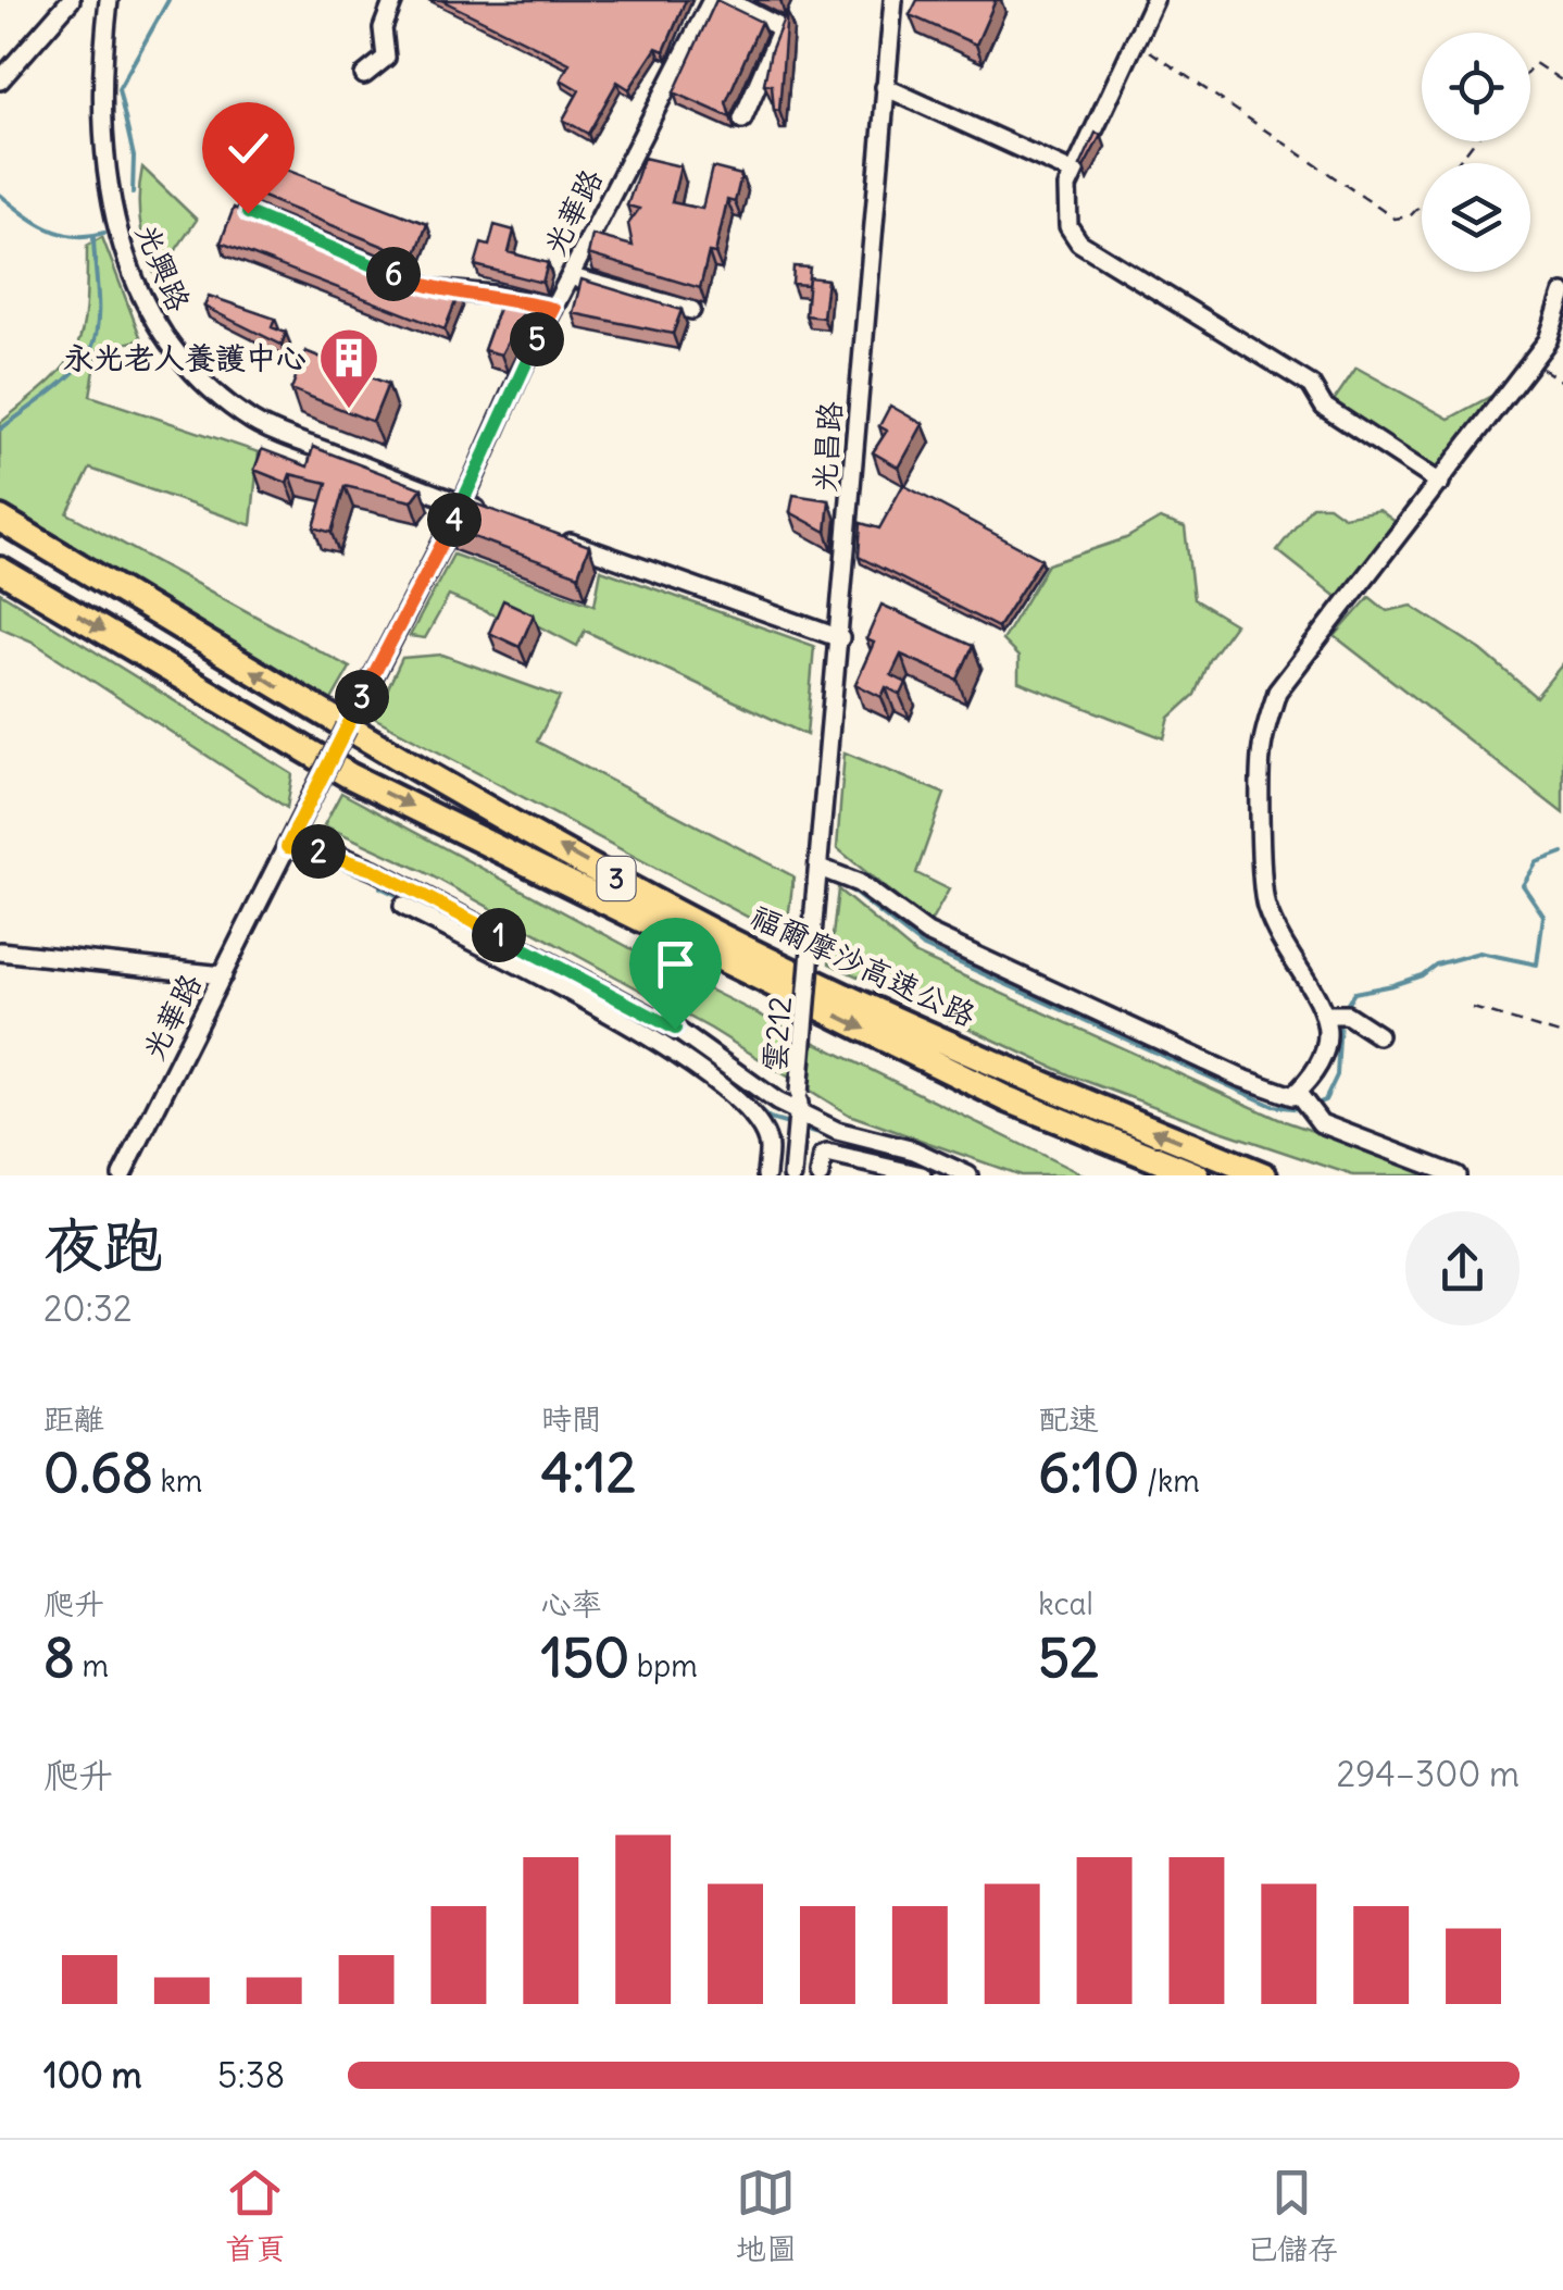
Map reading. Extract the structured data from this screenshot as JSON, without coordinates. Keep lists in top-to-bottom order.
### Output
{
  "streets": {
    "highway": ["3", "福爾摩沙高速公路"],
    "street": [
      "光華路",
      "光興路",
      "光昌路",
      "雲212"
    ]
  },
  "crossings": [
    ["光華路", "光興路"],
    ["光昌路", "雲212"]
  ],
  "places": {
    "building": ["永光老人養護中心"]
  },
  "page": {
    "pins": [
      "6",
      "5",
      "4",
      "3",
      "2",
      "1"
    ],
    "heading": ["夜跑", "20:32"],
    "stats": [
      ["距離", "0.68 km"],
      ["時間", "4:12"],
      ["配速", "6:10 /km"],
      ["爬升", "8 m"],
      ["心率", "150 bpm"],
      ["kcal", "52"]
    ],
    "chart": ["爬升", "294–300 m"],
    "list": [
      {
        "name": "100 m",
        "note": "5:38"
      }
    ],
    "tabs": ["首頁", "地圖", "已儲存"]
  }
}
